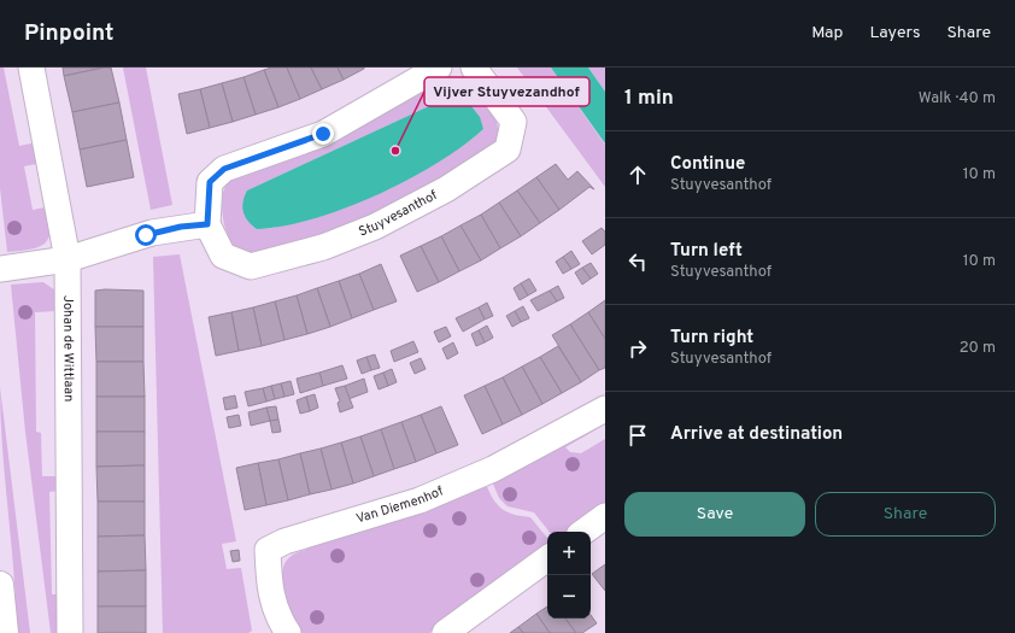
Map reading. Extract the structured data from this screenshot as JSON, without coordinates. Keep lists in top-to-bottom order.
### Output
{
  "streets": {
    "street": ["Stuyvesanthof", "Johan de Wittlaan", "Van Diemenhof"]
  },
  "places": ["Vijver Stuyvezandhof"],
  "page": {
    "header": "Pinpoint",
    "nav": ["Map", "Layers", "Share"],
    "heading": ["1 min", "Walk · 40 m"],
    "list": [
      ["Continue", "Stuyvesanthof", "10 m"],
      ["Turn left", "Stuyvesanthof", "10 m"],
      ["Turn right", "Stuyvesanthof", "20 m"],
      "Arrive at destination"
    ],
    "buttons": ["Save", "Share"],
    "map_buttons": ["+", "−"]
  }
}
